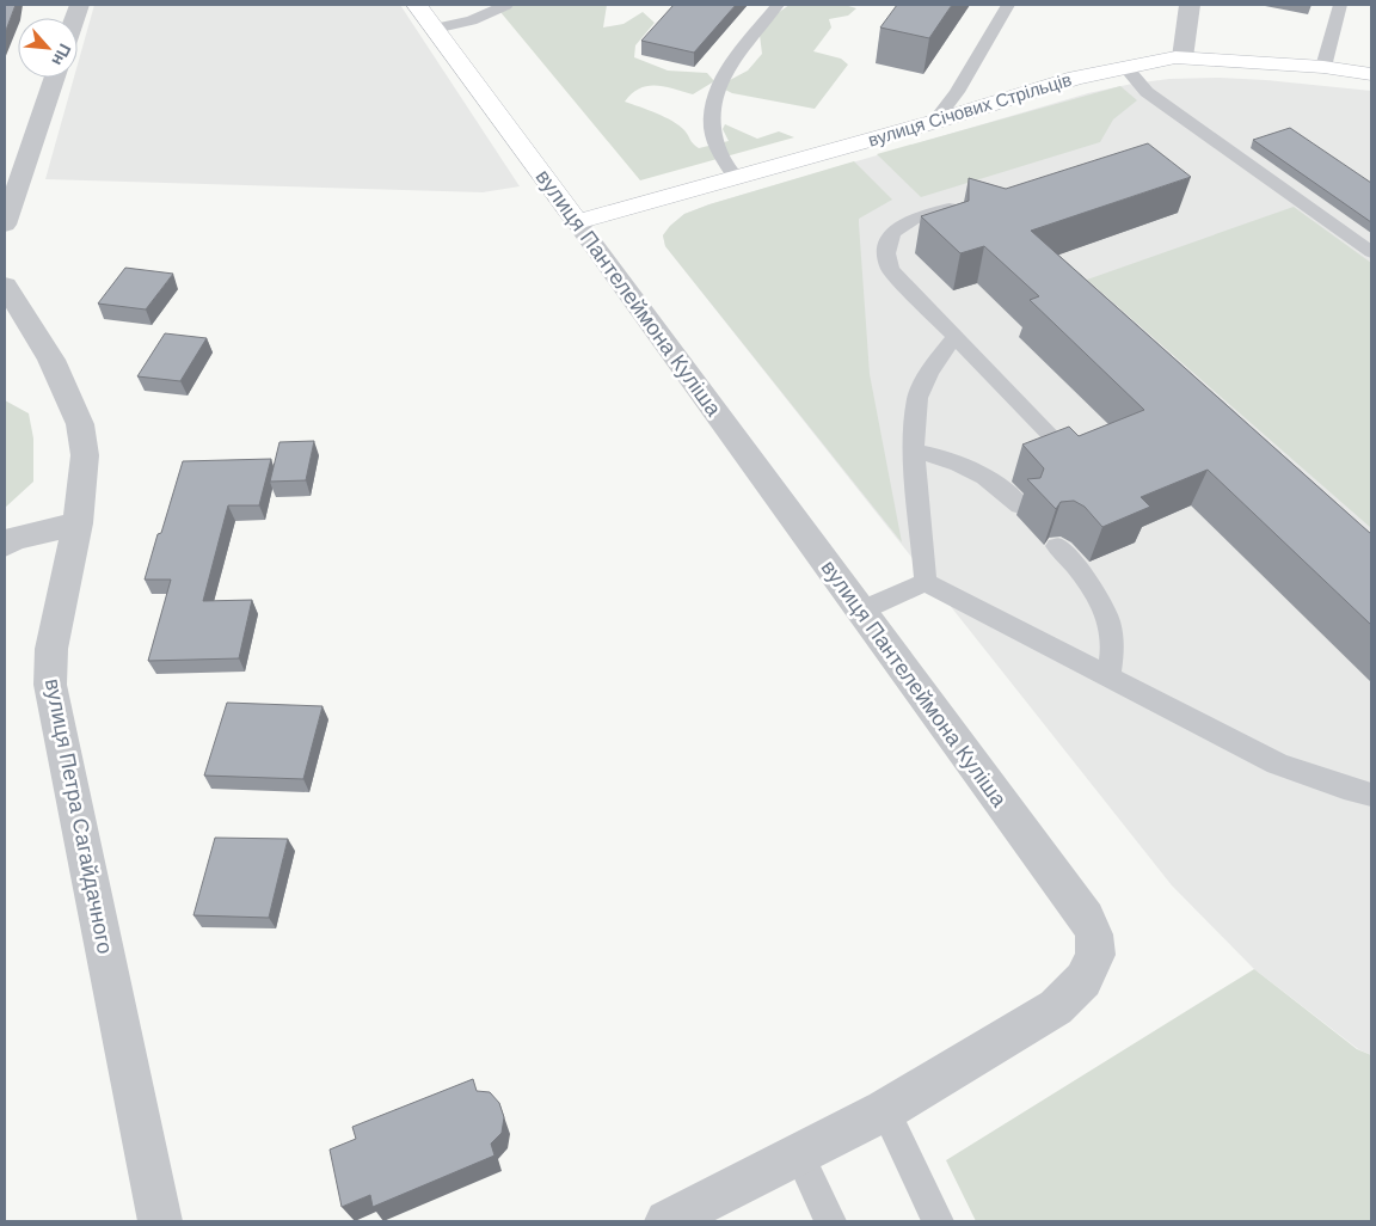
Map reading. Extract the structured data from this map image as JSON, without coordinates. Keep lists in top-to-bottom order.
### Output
{
  "streets": {
    "street": ["вулиця Січових Стрільців", "вулиця Пантелеймона Куліша", "вулиця Петра Сагайдачного"]
  },
  "crossings": [
    ["вулиця Січових Стрільців", "вулиця Пантелеймона Куліша"]
  ],
  "north": "bottom right"
}
